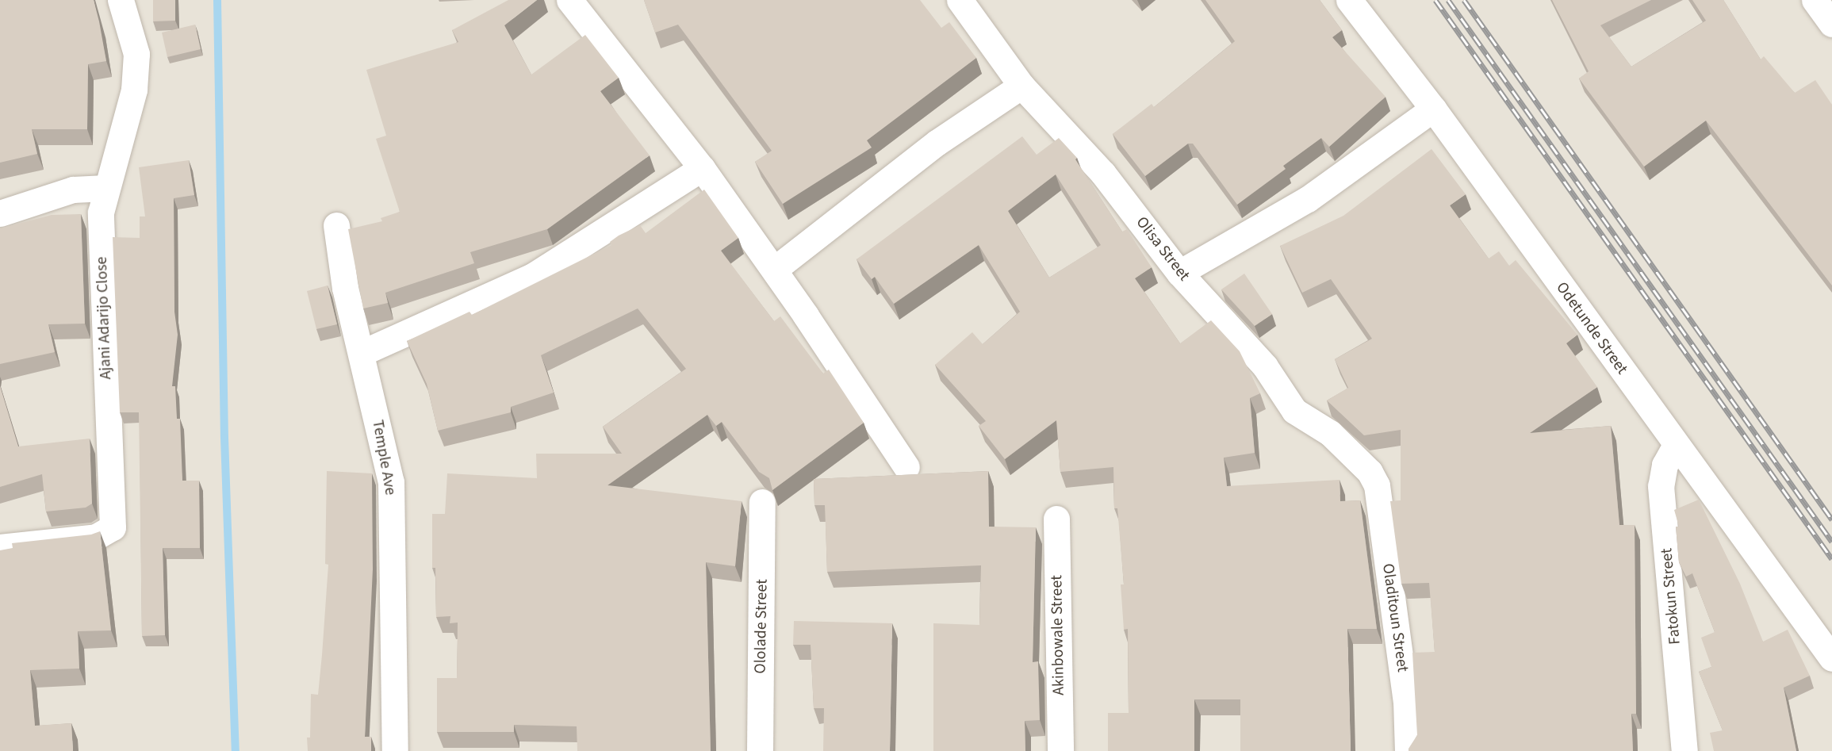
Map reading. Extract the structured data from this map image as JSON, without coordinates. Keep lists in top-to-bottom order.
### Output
{
  "streets": {
    "street": [
      "Olisa Street",
      "Ajani Adarijo Close",
      "Odetunde Street",
      "Temple Ave",
      "Fatokun Street",
      "Oladitoun Street",
      "Ololade Street",
      "Akinbowale Street"
    ]
  },
  "crossings": [
    ["Olisa Street", "Oladitoun Street"],
    ["Odetunde Street", "Fatokun Street"]
  ]
}
